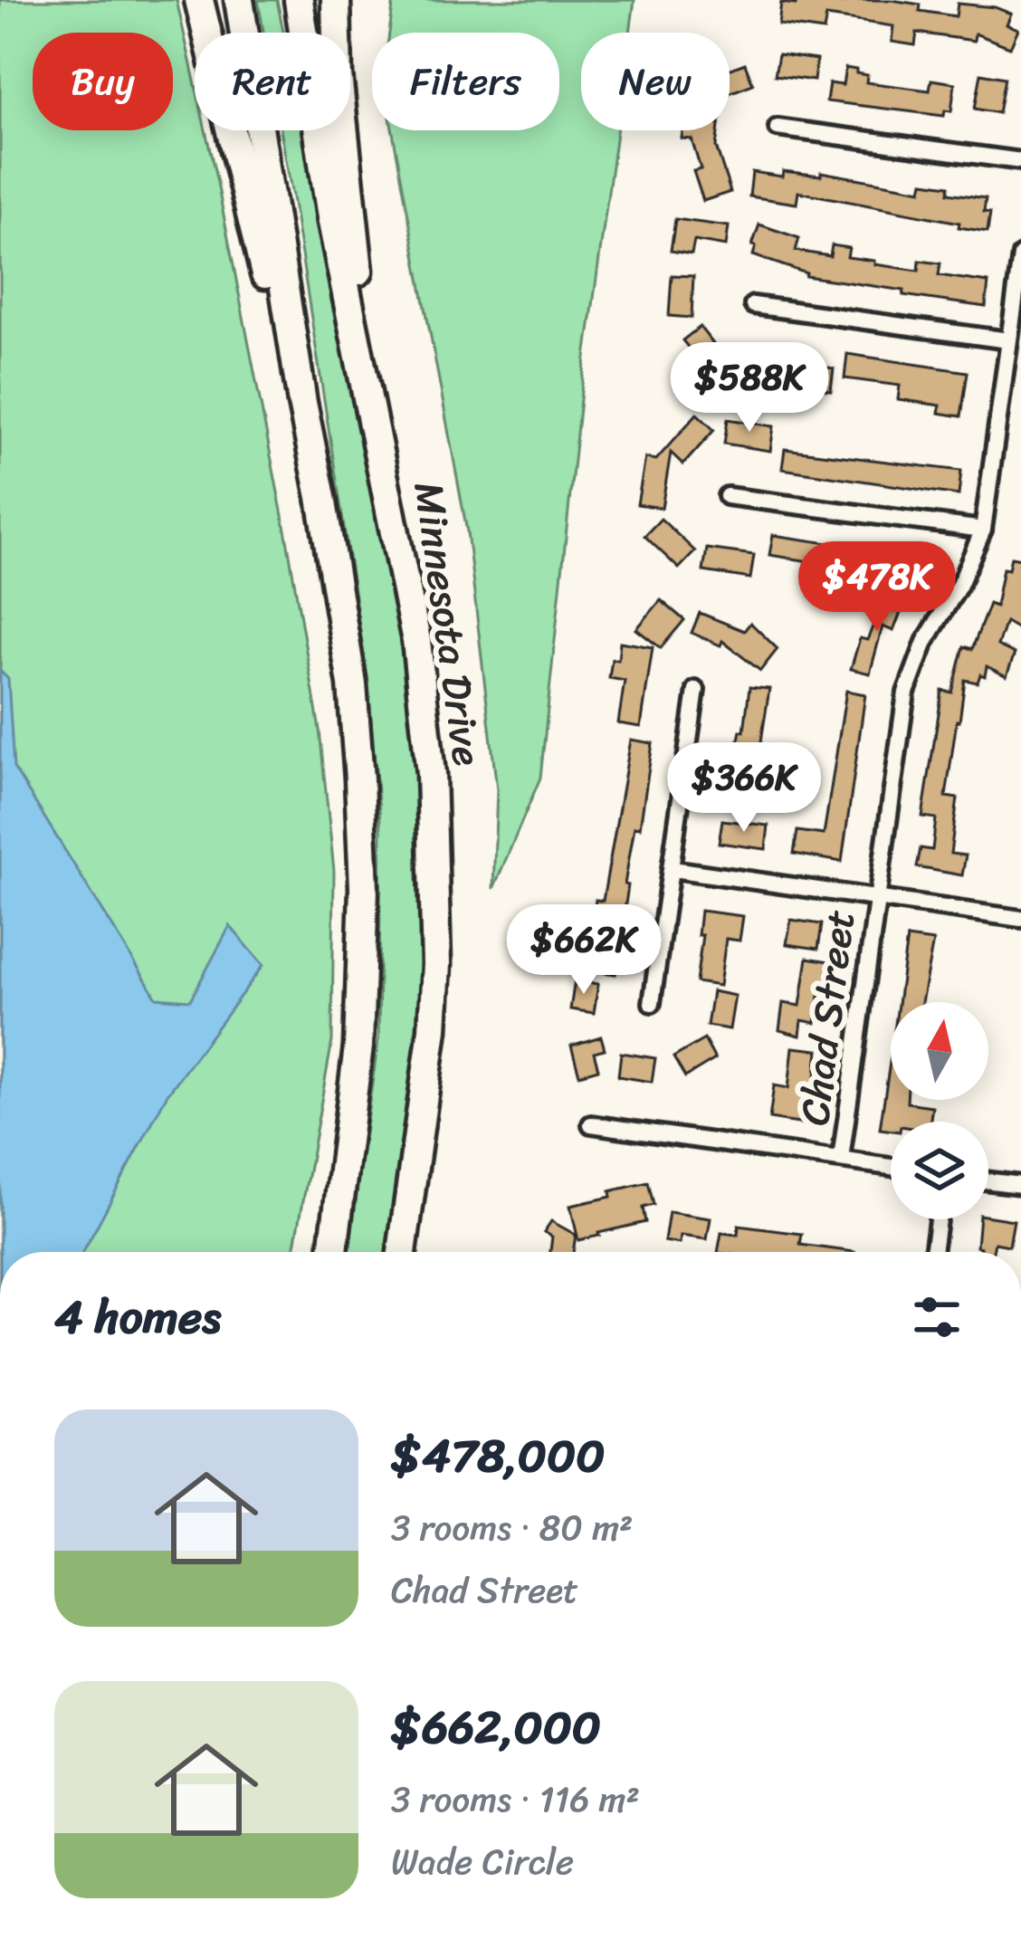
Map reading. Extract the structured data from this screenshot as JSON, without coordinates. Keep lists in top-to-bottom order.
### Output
{
  "streets": {
    "highway": ["Minnesota Drive"],
    "street": ["Chad Street"]
  },
  "north": "top",
  "page": {
    "chip": [
      "Buy",
      "Rent",
      "Filters",
      "New"
    ],
    "price": [
      "$588K",
      "$478K",
      "$366K",
      "$662K"
    ],
    "heading": "4 homes",
    "list": [
      {
        "name": "$478,000",
        "note": "3 rooms · 80 m² · Chad Street"
      },
      {
        "name": "$662,000",
        "note": "3 rooms · 116 m² · Wade Circle"
      }
    ]
  }
}
